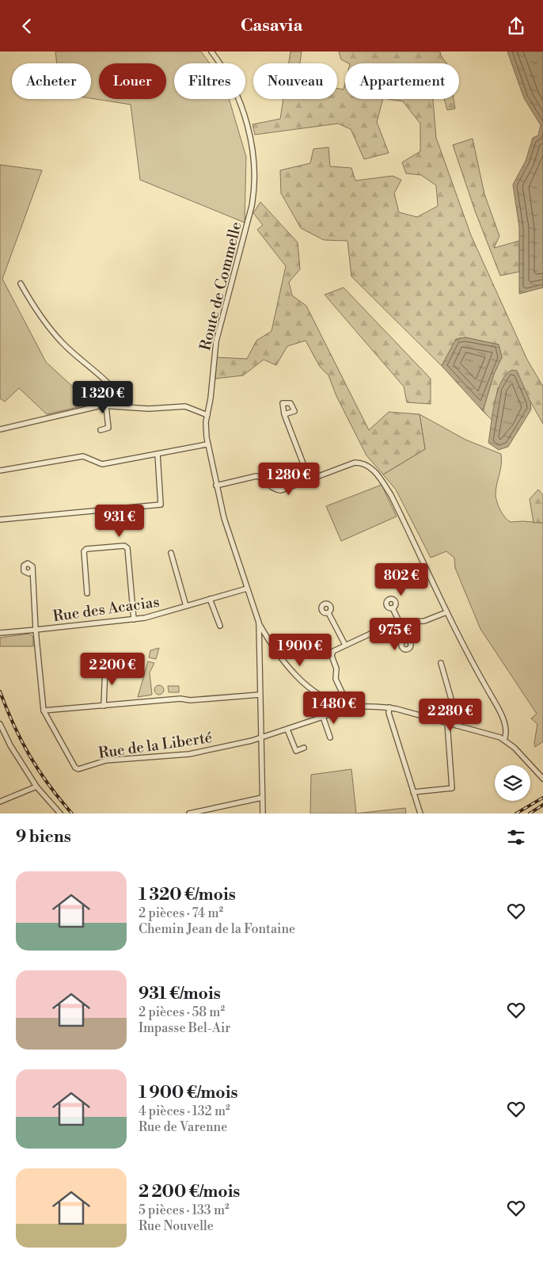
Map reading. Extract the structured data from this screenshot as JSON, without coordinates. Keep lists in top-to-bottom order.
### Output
{
  "streets": {
    "street": ["Route de Commelle", "Rue des Acacias", "Rue de la Liberté"]
  },
  "crossings": [
    ["Route de Commelle", "Rue des Acacias"],
    ["Route de Commelle", "Rue de la Liberté"]
  ],
  "page": {
    "header": "Casavia",
    "chip": [
      "Acheter",
      "Louer",
      "Filtres",
      "Nouveau",
      "Appartement"
    ],
    "price": [
      "1 320 €",
      "1 280 €",
      "931 €",
      "802 €",
      "975 €",
      "1 900 €",
      "2 200 €",
      "1 480 €",
      "2 280 €"
    ],
    "heading": "9 biens",
    "list": [
      {
        "name": "1 320 €/mois",
        "note": "2 pièces · 74 m² · Chemin Jean de la Fontaine"
      },
      {
        "name": "931 €/mois",
        "note": "2 pièces · 58 m² · Impasse Bel-Air"
      },
      {
        "name": "1 900 €/mois",
        "note": "4 pièces · 132 m² · Rue de Varenne"
      },
      {
        "name": "2 200 €/mois",
        "note": "5 pièces · 133 m² · Rue Nouvelle"
      }
    ]
  }
}
